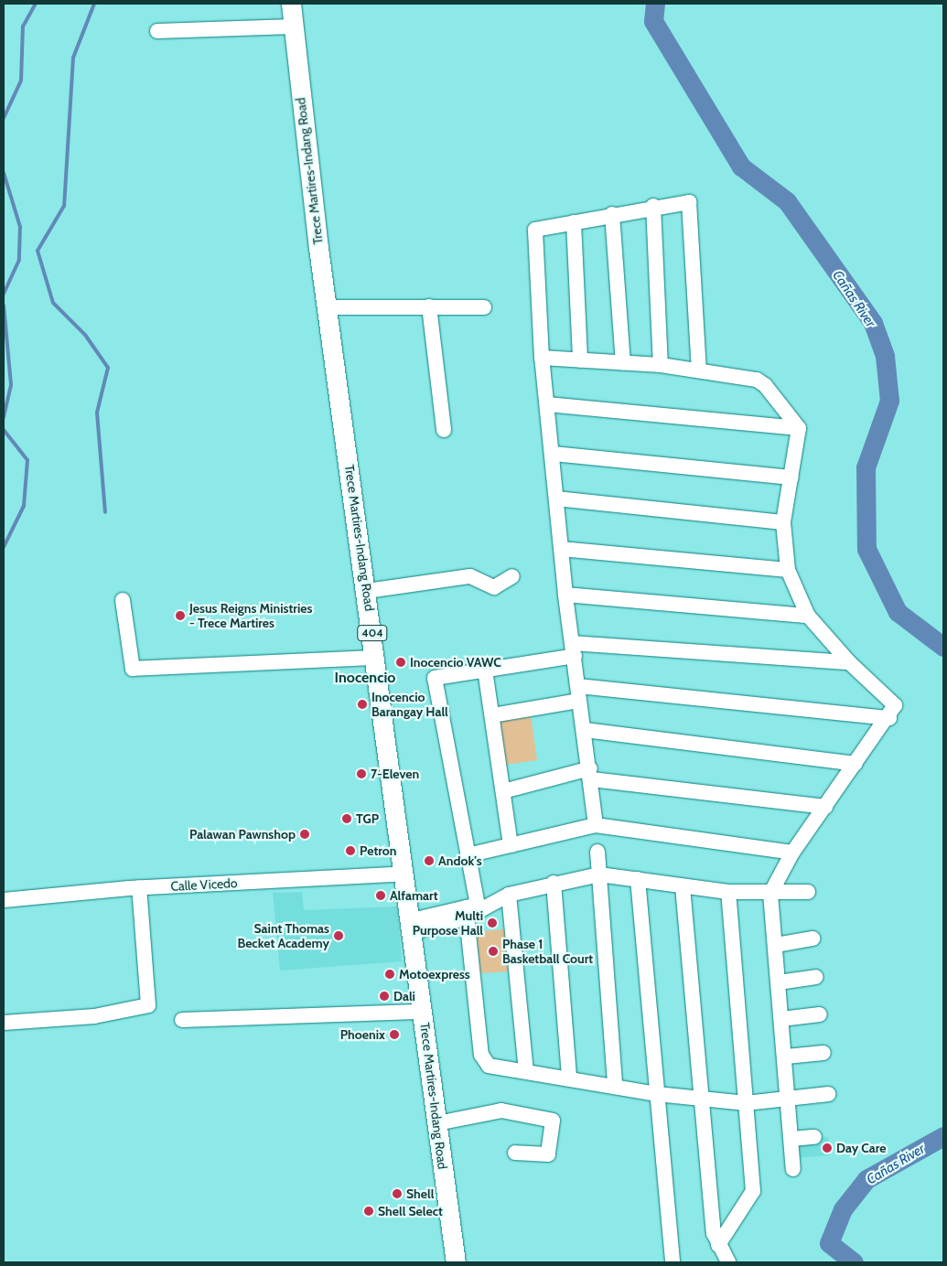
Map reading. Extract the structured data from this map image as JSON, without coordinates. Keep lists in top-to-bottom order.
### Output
{
  "streets": {
    "main road": ["Trece Martires-Indang Road", "404"],
    "street": ["Calle Vicedo"]
  },
  "crossings": [
    ["Trece Martires-Indang Road", "Calle Vicedo"]
  ],
  "districts": ["Inocencio"],
  "water": ["Cañas River"],
  "places": [
    "Jesus Reigns Ministries - Trece Martires",
    "Inocencio VAWC",
    "Inocencio Barangay Hall",
    "7-Eleven",
    "TGP",
    "Palawan Pawnshop",
    "Petron",
    "Andok's",
    "Alfamart",
    "Multi Purpose Hall",
    "Saint Thomas Becket Academy",
    "Phase 1 Basketball Court",
    "Motoexpress",
    "Dali",
    "Phoenix",
    "Day Care",
    "Shell",
    "Shell Select"
  ]
}
